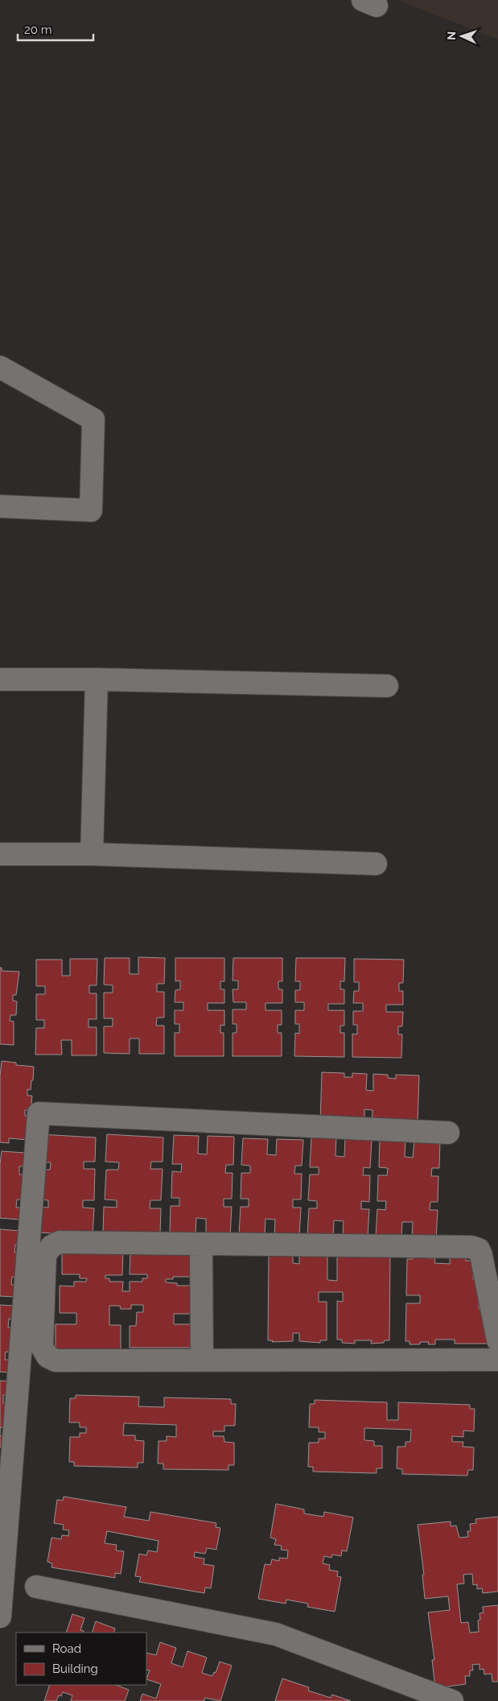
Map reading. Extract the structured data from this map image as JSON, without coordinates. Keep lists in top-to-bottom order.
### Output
{
  "legend": ["Road", "Building"],
  "scale_bar": "20 m",
  "north": "left"
}
